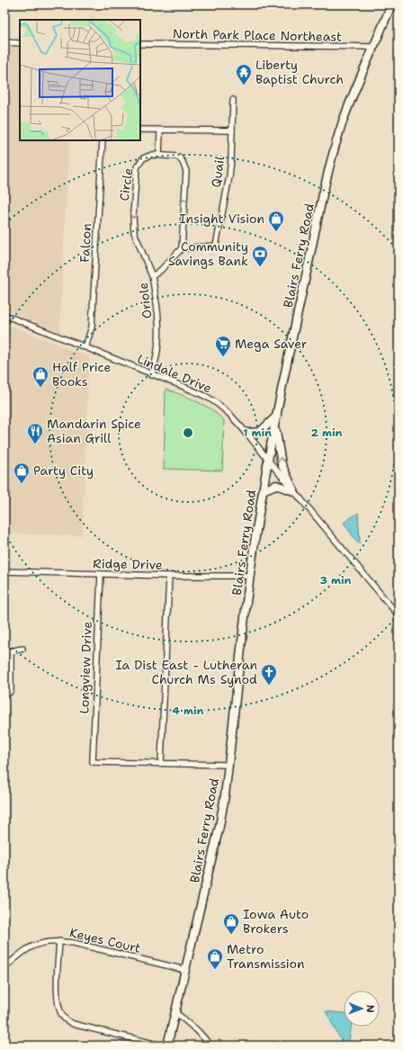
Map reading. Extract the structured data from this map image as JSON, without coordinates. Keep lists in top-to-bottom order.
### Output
{
  "streets": {
    "main road": ["Blairs Ferry Road"],
    "street": [
      "North Park Place Northeast",
      "Quail",
      "Circle",
      "Falcon",
      "Oriole",
      "Lindale Drive",
      "Ridge Drive",
      "Longview Drive",
      "Keyes Court"
    ]
  },
  "crossings": [
    ["North Park Place Northeast", "Blairs Ferry Road"],
    ["Quail", "Circle"],
    ["Quail", "Oriole"],
    ["Circle", "Oriole"],
    ["Falcon", "Lindale Drive"],
    ["Blairs Ferry Road", "Lindale Drive"],
    ["Blairs Ferry Road", "Ridge Drive"],
    ["Blairs Ferry Road", "Keyes Court"],
    ["Oriole", "Lindale Drive"],
    ["Ridge Drive", "Longview Drive"]
  ],
  "places": {
    "temple": ["Liberty Baptist Church"],
    "shop": [
      "Insight Vision",
      "Half Price Books",
      "Party City",
      "Iowa Auto Brokers",
      "Metro Transmission"
    ],
    "bank": ["Community Savings Bank"],
    "supermarket": ["Mega Saver"],
    "restaurant": ["Mandarin Spice Asian Grill"],
    "church": ["Ia Dist East - Lutheran Church Ms Synod"]
  },
  "north": "right",
  "rings": [
    "1 min",
    "2 min",
    "3 min",
    "4 min"
  ]
}
